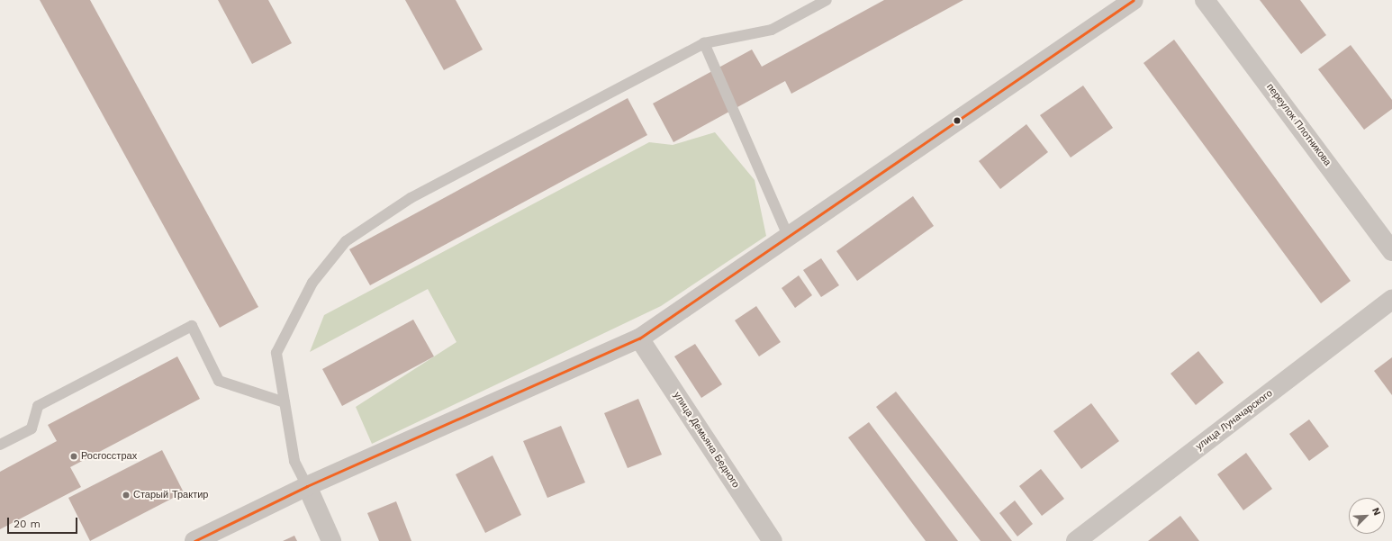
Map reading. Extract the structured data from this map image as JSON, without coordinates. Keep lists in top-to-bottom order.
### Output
{
  "streets": {
    "street": ["переулок Плотникова", "улица Луначарского", "улица Демьяна Бедного"]
  },
  "places": ["Росгосстрах", "Старый Трактир"],
  "scale_bar": "20 m",
  "north": "top right"
}
